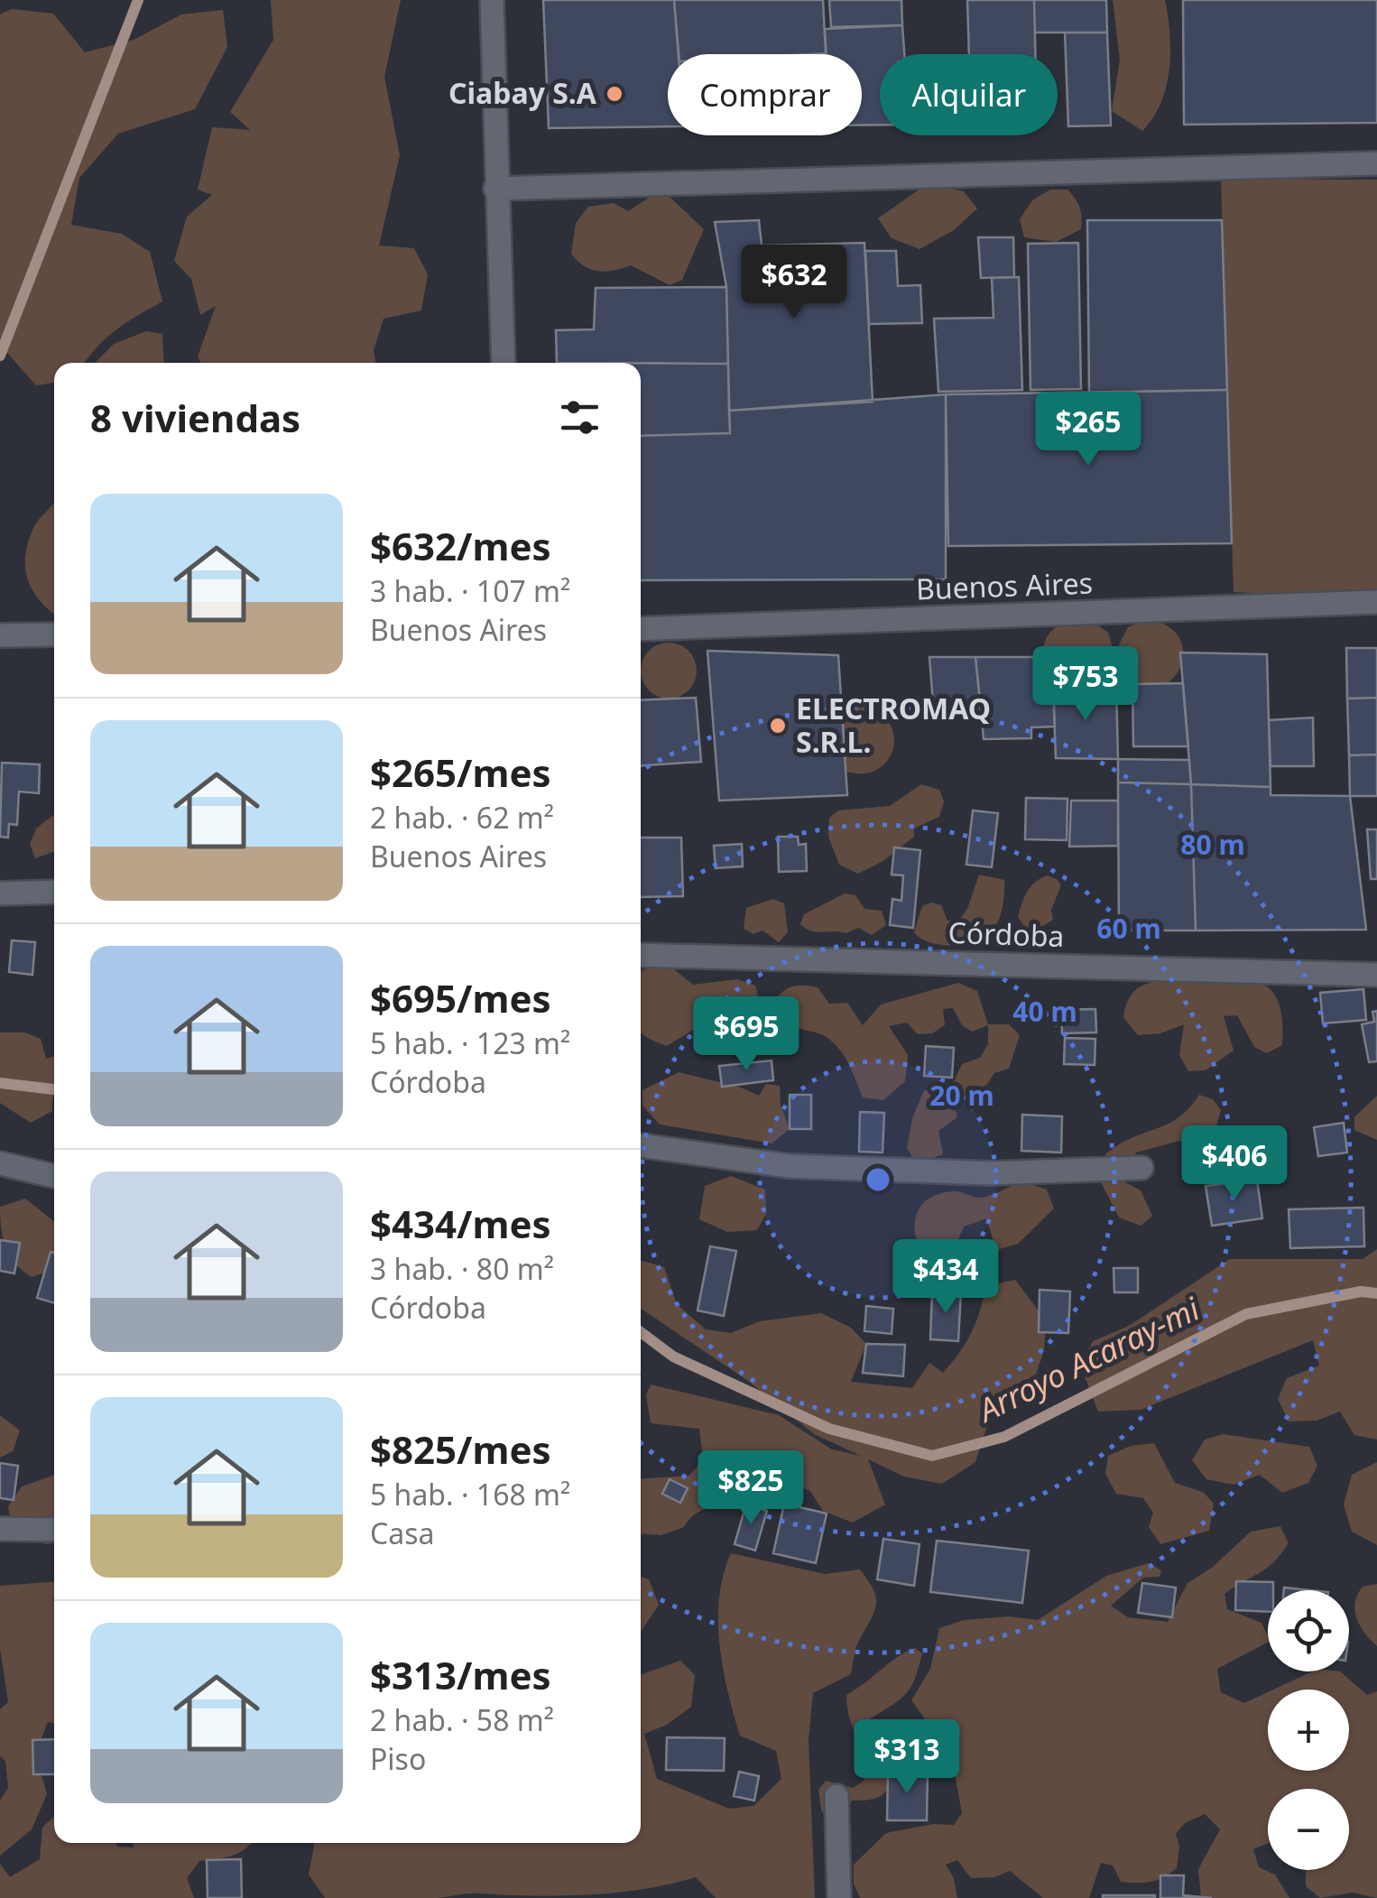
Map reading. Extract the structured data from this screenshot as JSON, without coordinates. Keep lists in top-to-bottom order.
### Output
{
  "streets": {
    "street": ["Buenos Aires", "Córdoba"]
  },
  "water": ["Arroyo Acaray-mi"],
  "places": ["Ciabay S.A", "ELECTROMAQ S.R.L."],
  "page": {
    "chip": ["Comprar", "Alquilar"],
    "price": [
      "$632",
      "$265",
      "$753",
      "$695",
      "$406",
      "$434",
      "$825",
      "$313"
    ],
    "heading": "8 viviendas",
    "list": [
      {
        "name": "$632/mes",
        "note": "3 hab. · 107 m² · Buenos Aires"
      },
      {
        "name": "$265/mes",
        "note": "2 hab. · 62 m² · Buenos Aires"
      },
      {
        "name": "$695/mes",
        "note": "5 hab. · 123 m² · Córdoba"
      },
      {
        "name": "$434/mes",
        "note": "3 hab. · 80 m² · Córdoba"
      },
      {
        "name": "$825/mes",
        "note": "5 hab. · 168 m² · Casa"
      },
      {
        "name": "$313/mes",
        "note": "2 hab. · 58 m² · Piso"
      }
    ],
    "map_buttons": ["+", "−"]
  },
  "rings": [
    "80 m",
    "60 m",
    "40 m",
    "20 m"
  ]
}
